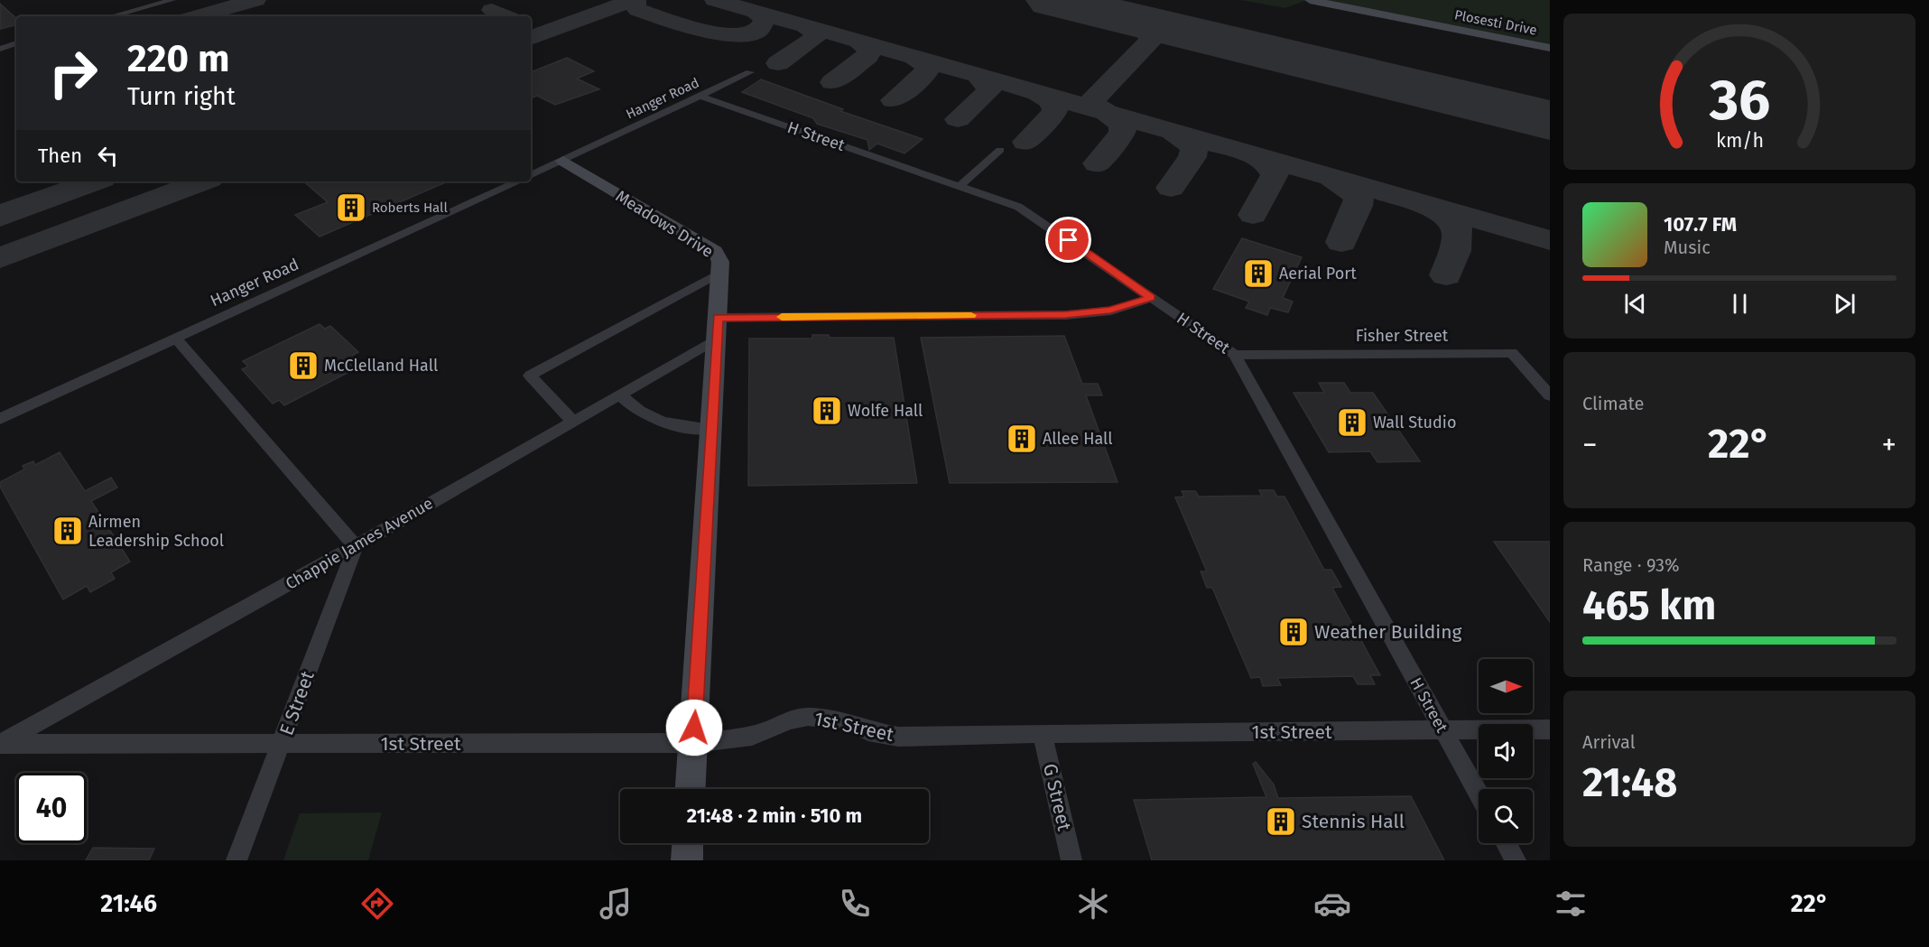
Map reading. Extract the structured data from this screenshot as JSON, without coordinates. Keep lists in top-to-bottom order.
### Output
{
  "streets": {
    "street": [
      "Plosesti Drive",
      "Hanger Road",
      "H Street",
      "Meadows Drive",
      "Fisher Street",
      "Chappie James Avenue",
      "E Street",
      "1st Street",
      "G Street"
    ]
  },
  "crossings": [
    ["Hanger Road", "H Street"],
    ["Hanger Road", "Meadows Drive"],
    ["H Street", "Fisher Street"],
    ["H Street", "1st Street"],
    ["Meadows Drive", "Chappie James Avenue"],
    ["Meadows Drive", "1st Street"],
    ["Chappie James Avenue", "E Street"],
    ["Chappie James Avenue", "1st Street"],
    ["E Street", "1st Street"],
    ["1st Street", "G Street"]
  ],
  "places": {
    "building": [
      "Roberts Hall",
      "Aerial Port",
      "McClelland Hall",
      "Wolfe Hall",
      "Wall Studio",
      "Allee Hall",
      "Airmen Leadership School",
      "Weather Building",
      "Stennis Hall"
    ]
  },
  "north": "right",
  "page": {
    "turn": ["220 m", "Turn right"],
    "then": "Then",
    "song": ["107.7 FM", "Music"],
    "tile": [
      "Climate",
      ["Range · 93%", "465 km"],
      ["Arrival", "21:48"]
    ],
    "heat": ["−", "22°", "+"],
    "limit": "40",
    "trip": "21:48 · 2 min · 510 m",
    "tabs": ["21:46", "22°"],
    "gauge": ["36", "km/h"]
  }
}
